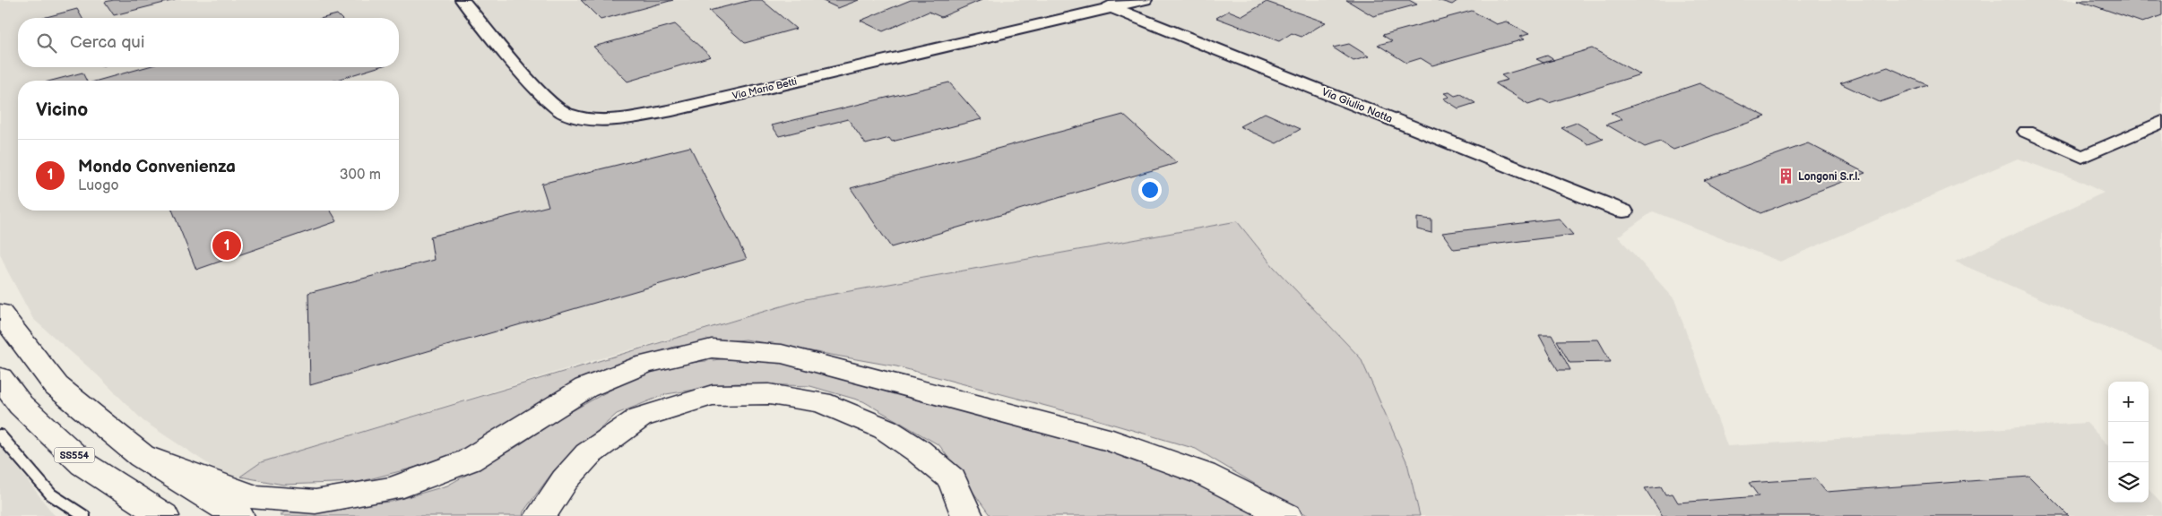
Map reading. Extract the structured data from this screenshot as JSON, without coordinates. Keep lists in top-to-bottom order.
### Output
{
  "streets": {
    "highway": ["SS554"],
    "street": ["Via Mario Betti", "Via Giulio Natta"]
  },
  "crossings": [
    ["Via Mario Betti", "Via Giulio Natta"]
  ],
  "places": {
    "building": ["Longoni S.r.l."]
  },
  "page": {
    "search": "Cerca qui",
    "heading": "Vicino",
    "list": [
      {
        "mark": "1",
        "name": "Mondo Convenienza",
        "note": "Luogo",
        "value": "300 m"
      }
    ],
    "pins": "1",
    "map_buttons": ["+", "−"]
  }
}
